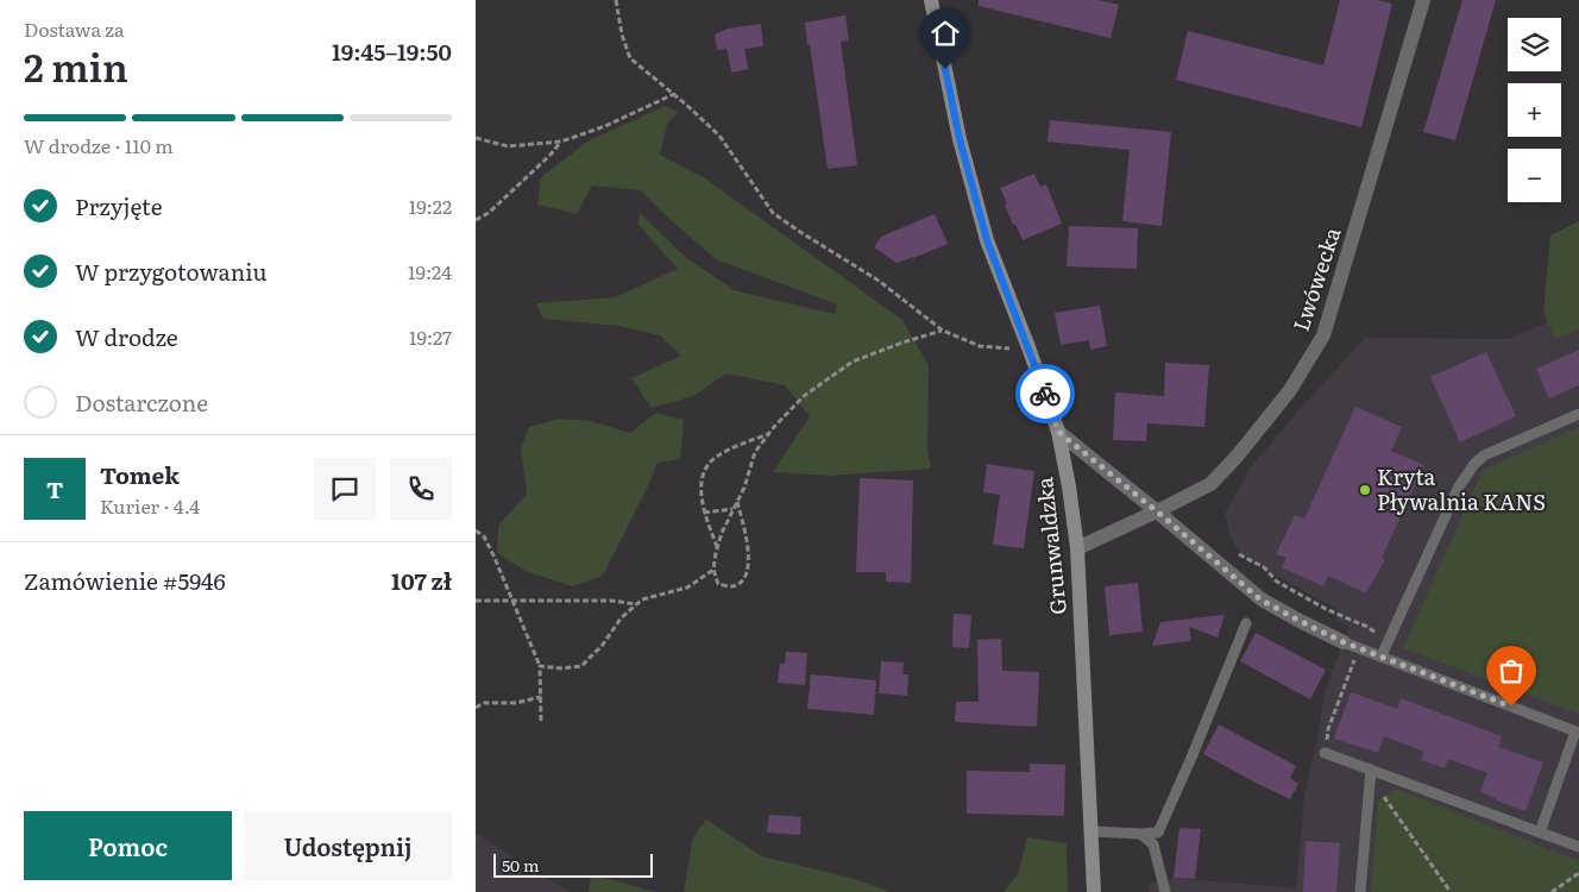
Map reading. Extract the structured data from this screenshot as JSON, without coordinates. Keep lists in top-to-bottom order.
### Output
{
  "streets": {
    "street": ["Lwówecka", "Grunwaldzka"]
  },
  "crossings": [
    ["Lwówecka", "Grunwaldzka"]
  ],
  "places": ["Kryta Pływalnia KANS"],
  "scale_bar": "50 m",
  "page": {
    "heading": ["2 min", "Dostawa za", "19:45–19:50"],
    "panel": [
      "Tomek",
      "Kurier · 4.4",
      "Zamówienie #5946",
      "107 zł"
    ],
    "map_buttons": ["+", "−"],
    "bar": "W drodze · 110 m",
    "list": [
      ["Przyjęte", "19:22"],
      ["W przygotowaniu", "19:24"],
      ["W drodze", "19:27"],
      "Dostarczone"
    ],
    "round": "T",
    "buttons": ["Pomoc", "Udostępnij"],
    "scale": "50 m"
  }
}
